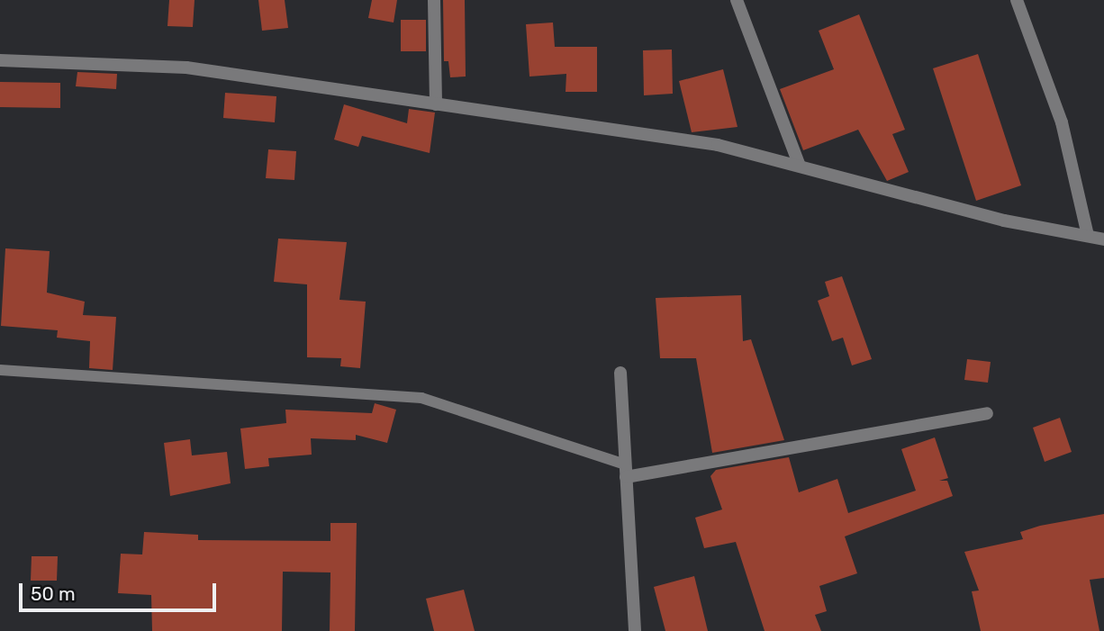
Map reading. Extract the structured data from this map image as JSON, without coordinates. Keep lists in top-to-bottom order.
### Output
{
  "scale_bar": "50 m"
}
